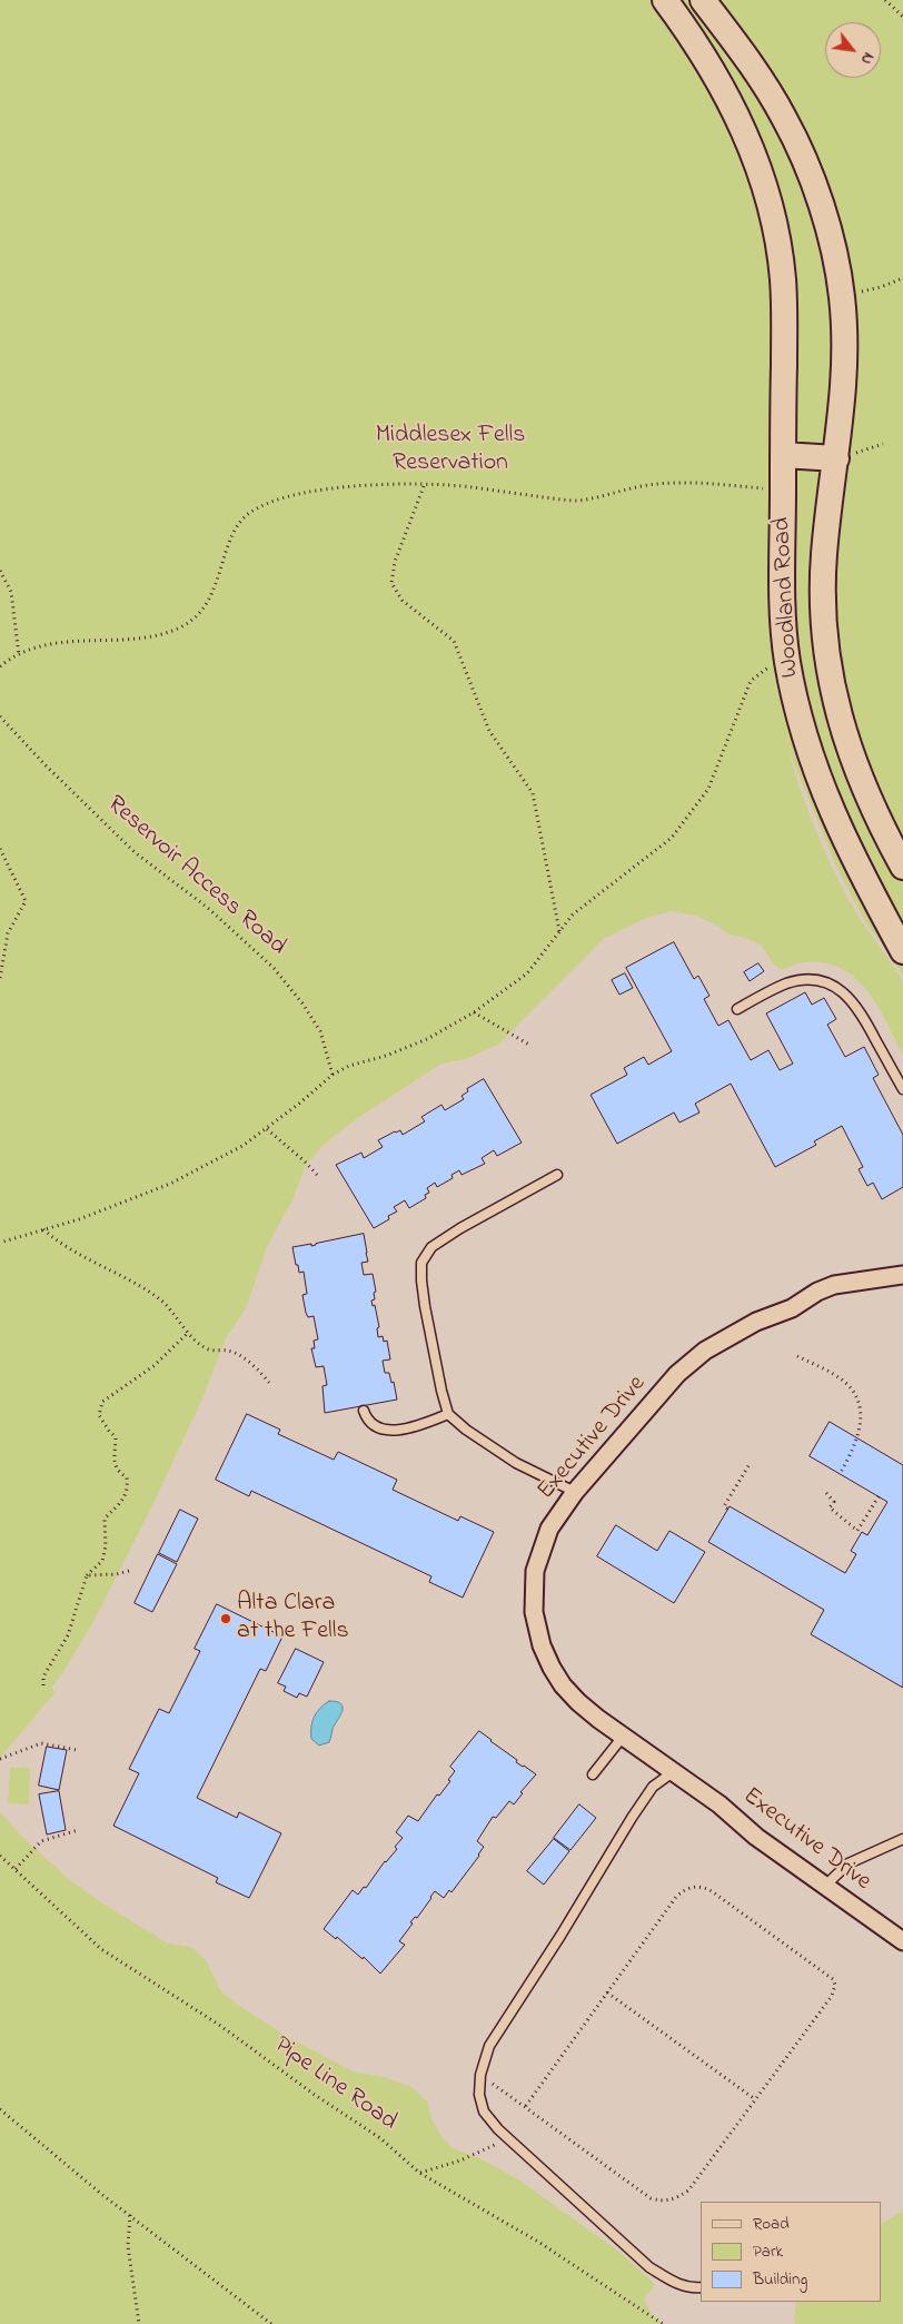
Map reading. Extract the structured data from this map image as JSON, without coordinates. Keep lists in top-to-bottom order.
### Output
{
  "streets": {
    "main road": ["Woodland Road"],
    "street": ["Executive Drive"],
    "path": ["Reservoir Access Road", "Pipe Line Road"]
  },
  "parks": ["Middlesex Fells Reservation"],
  "places": ["Alta Clara at the Fells"],
  "legend": ["Road", "Park", "Building"],
  "north": "bottom right"
}
